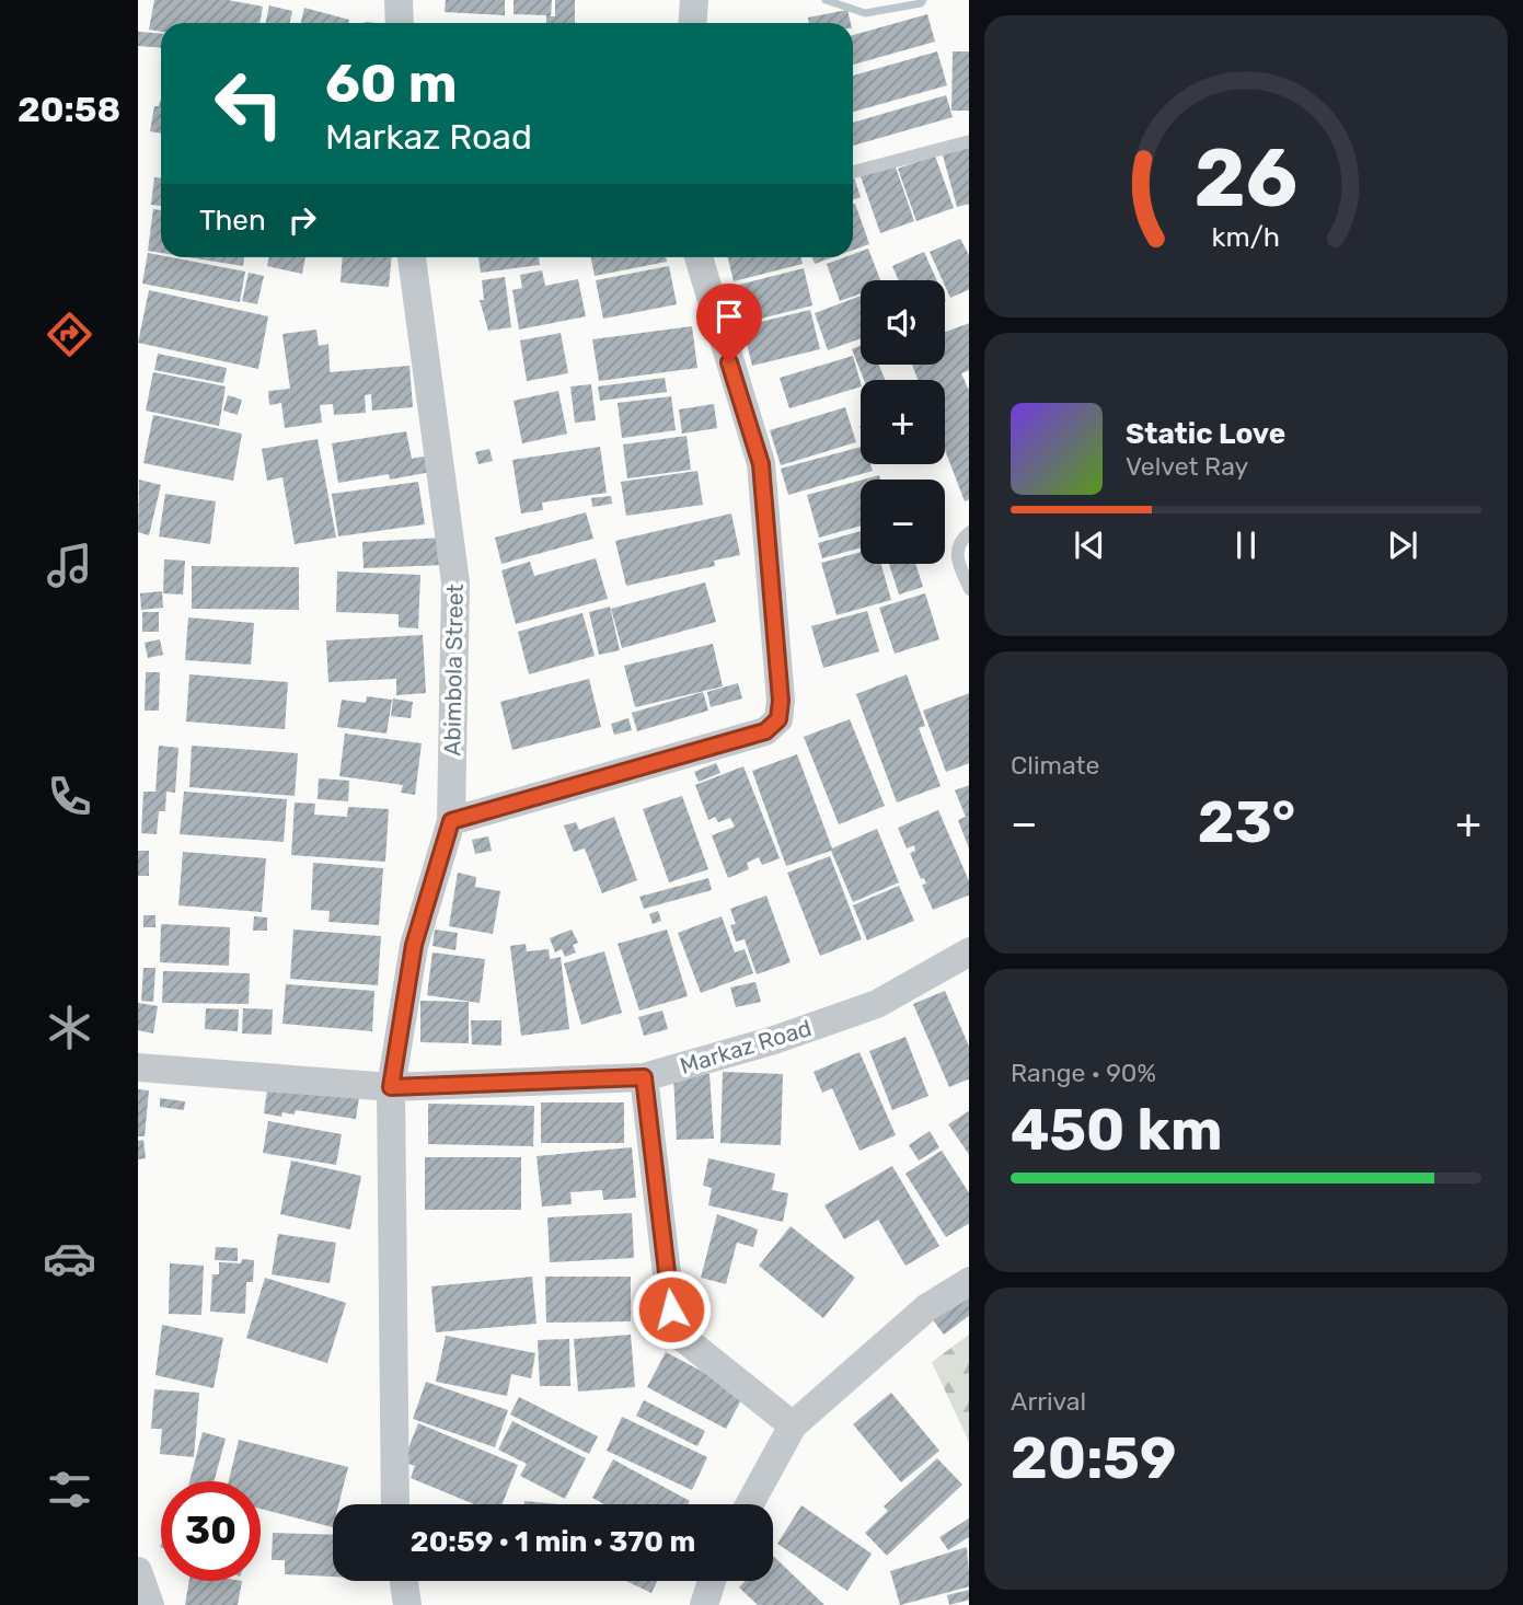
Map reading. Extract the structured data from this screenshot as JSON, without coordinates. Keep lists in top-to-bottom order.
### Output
{
  "streets": {
    "street": ["Abimbola Street", "Markaz Road"]
  },
  "crossings": [
    ["Abimbola Street", "Markaz Road"]
  ],
  "page": {
    "tabs": "20:58",
    "turn": ["60 m", "Markaz Road"],
    "then": "Then",
    "map_buttons": ["+", "−"],
    "song": ["Static Love", "Velvet Ray"],
    "tile": [
      "Climate",
      ["Range · 90%", "450 km"],
      ["Arrival", "20:59"]
    ],
    "heat": ["−", "23°", "+"],
    "limit": "30",
    "trip": "20:59 · 1 min · 370 m",
    "gauge": ["26", "km/h"]
  }
}
